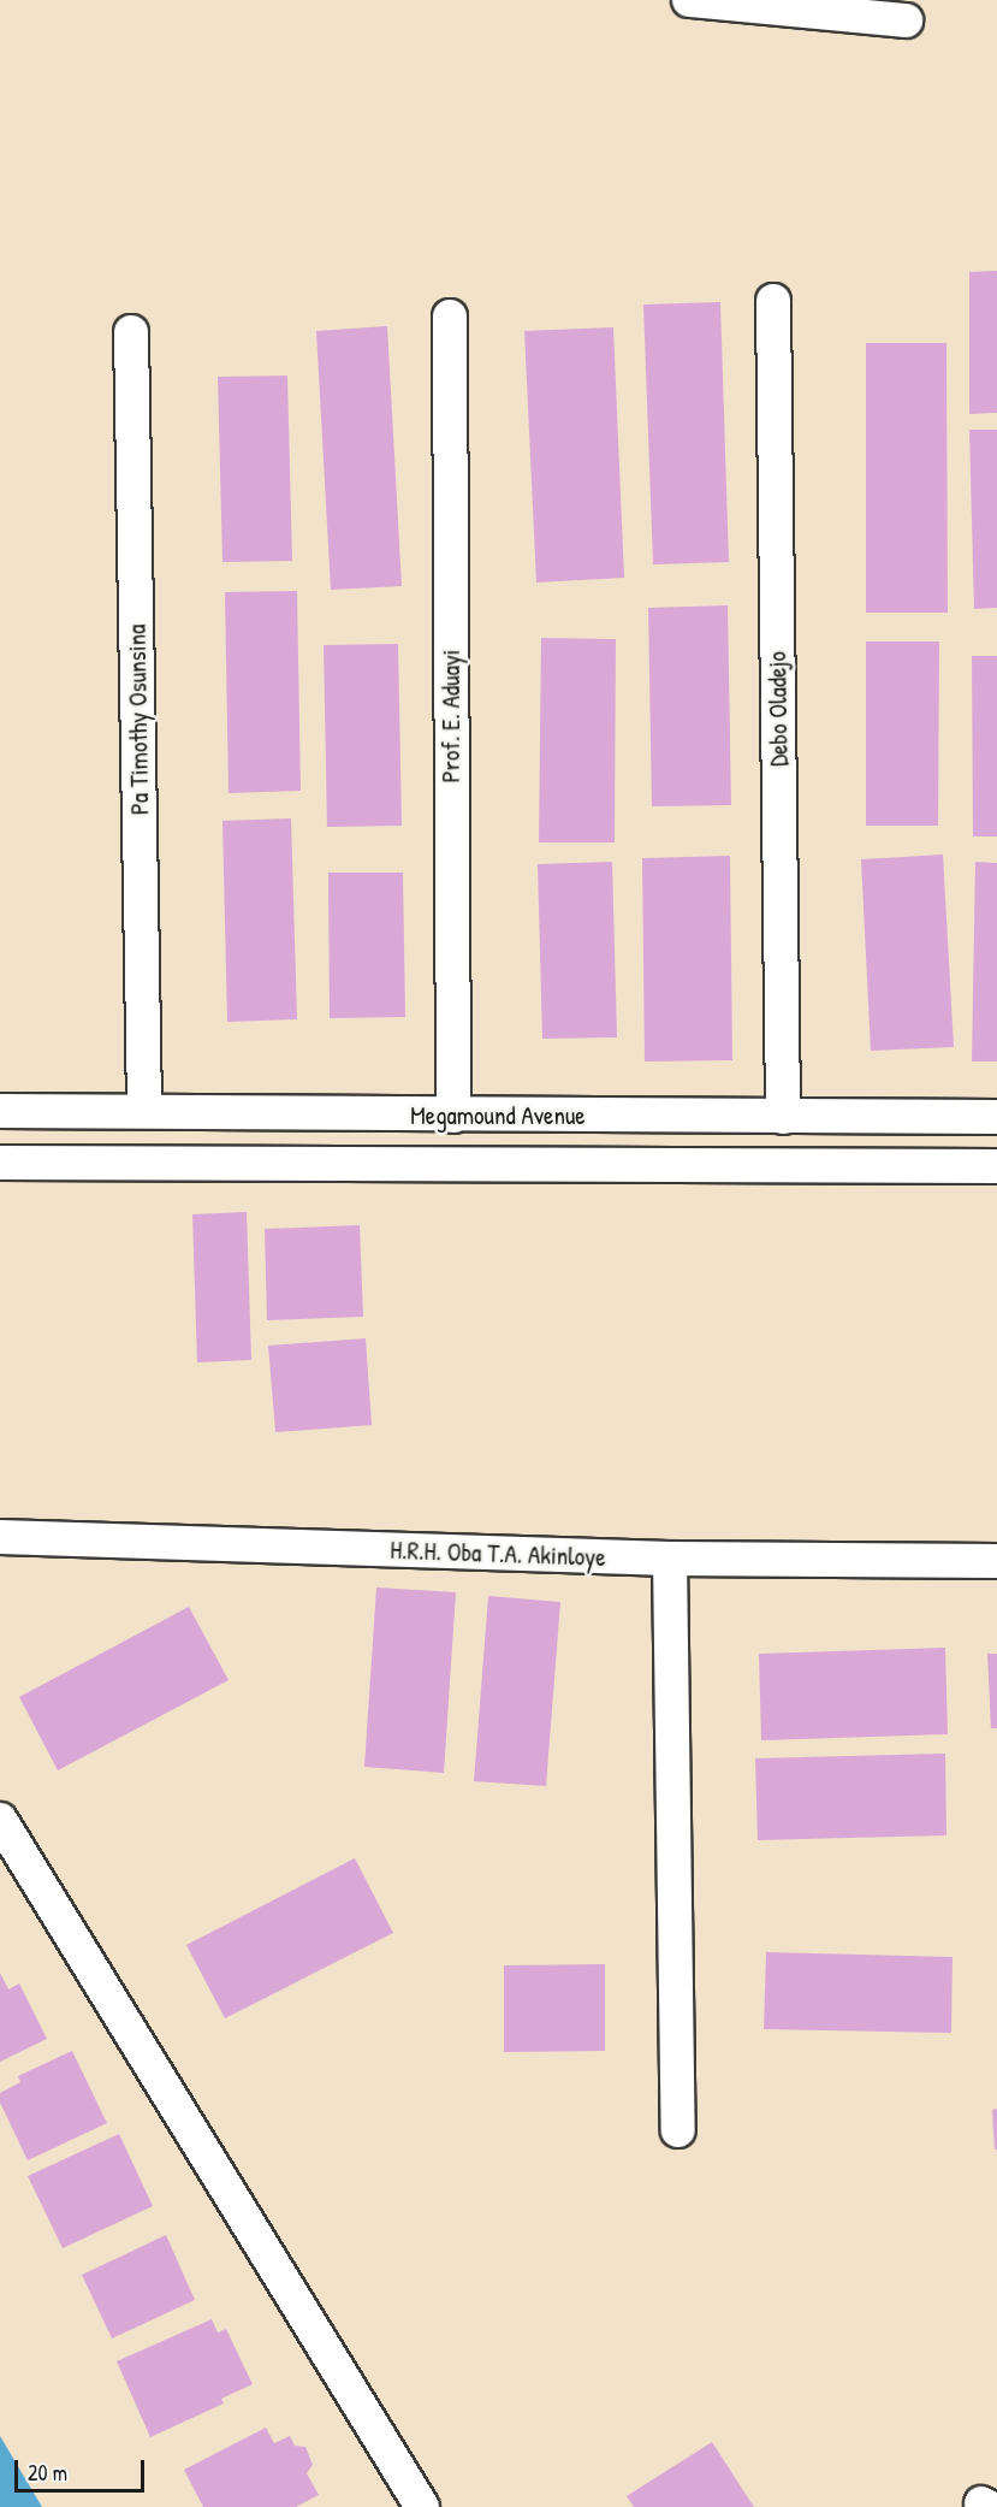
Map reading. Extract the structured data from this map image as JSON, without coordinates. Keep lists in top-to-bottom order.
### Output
{
  "streets": {
    "street": [
      "Debo Oladejo",
      "Prof. E. Aduayi",
      "Pa Timothy Osunsina",
      "Megamound Avenue",
      "H.R.H. Oba T.A. Akinloye"
    ]
  },
  "crossings": [
    ["Debo Oladejo", "Megamound Avenue"],
    ["Prof. E. Aduayi", "Megamound Avenue"],
    ["Pa Timothy Osunsina", "Megamound Avenue"]
  ],
  "scale_bar": "20 m"
}
